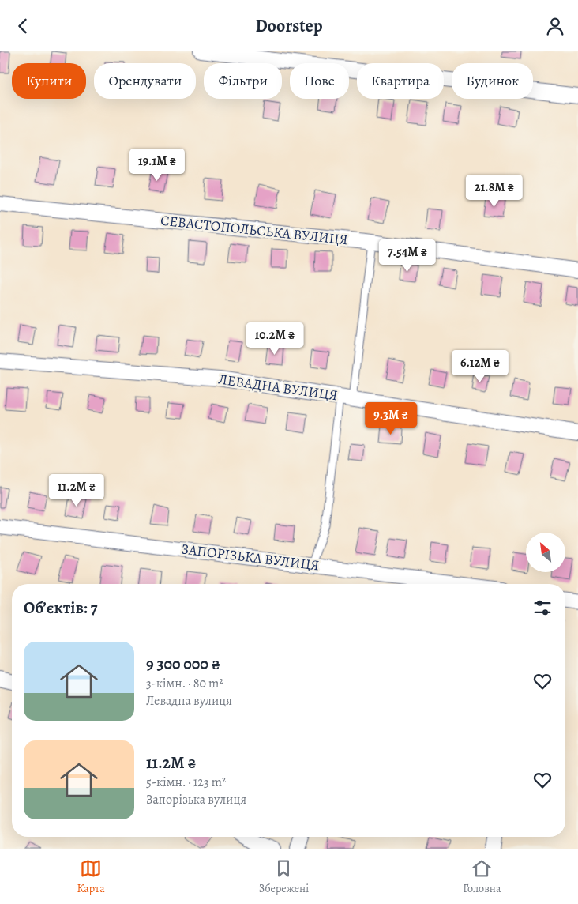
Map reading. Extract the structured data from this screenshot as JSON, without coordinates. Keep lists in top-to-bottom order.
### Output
{
  "streets": {
    "street": ["СЕВАСТОПОЛЬСЬКА ВУЛИЦЯ", "ЛЕВАДНА ВУЛИЦЯ", "ЗАПОРІЗЬКА ВУЛИЦЯ"]
  },
  "north": "top left",
  "page": {
    "header": "Doorstep",
    "chip": [
      "Купити",
      "Орендувати",
      "Фільтри",
      "Нове",
      "Квартира",
      "Будинок"
    ],
    "price": [
      "19.1M ₴",
      "21.8M ₴",
      "7.54M ₴",
      "10.2M ₴",
      "6.12M ₴",
      "9.3M ₴",
      "11.2M ₴"
    ],
    "heading": "Об’єктів: 7",
    "list": [
      {
        "name": "9 300 000 ₴",
        "note": "3-кімн. · 80 m² · Левадна вулиця"
      },
      {
        "name": "11.2M ₴",
        "note": "5-кімн. · 123 m² · Запорізька вулиця"
      }
    ],
    "tabs": ["Карта", "Збережені", "Головна"]
  }
}
